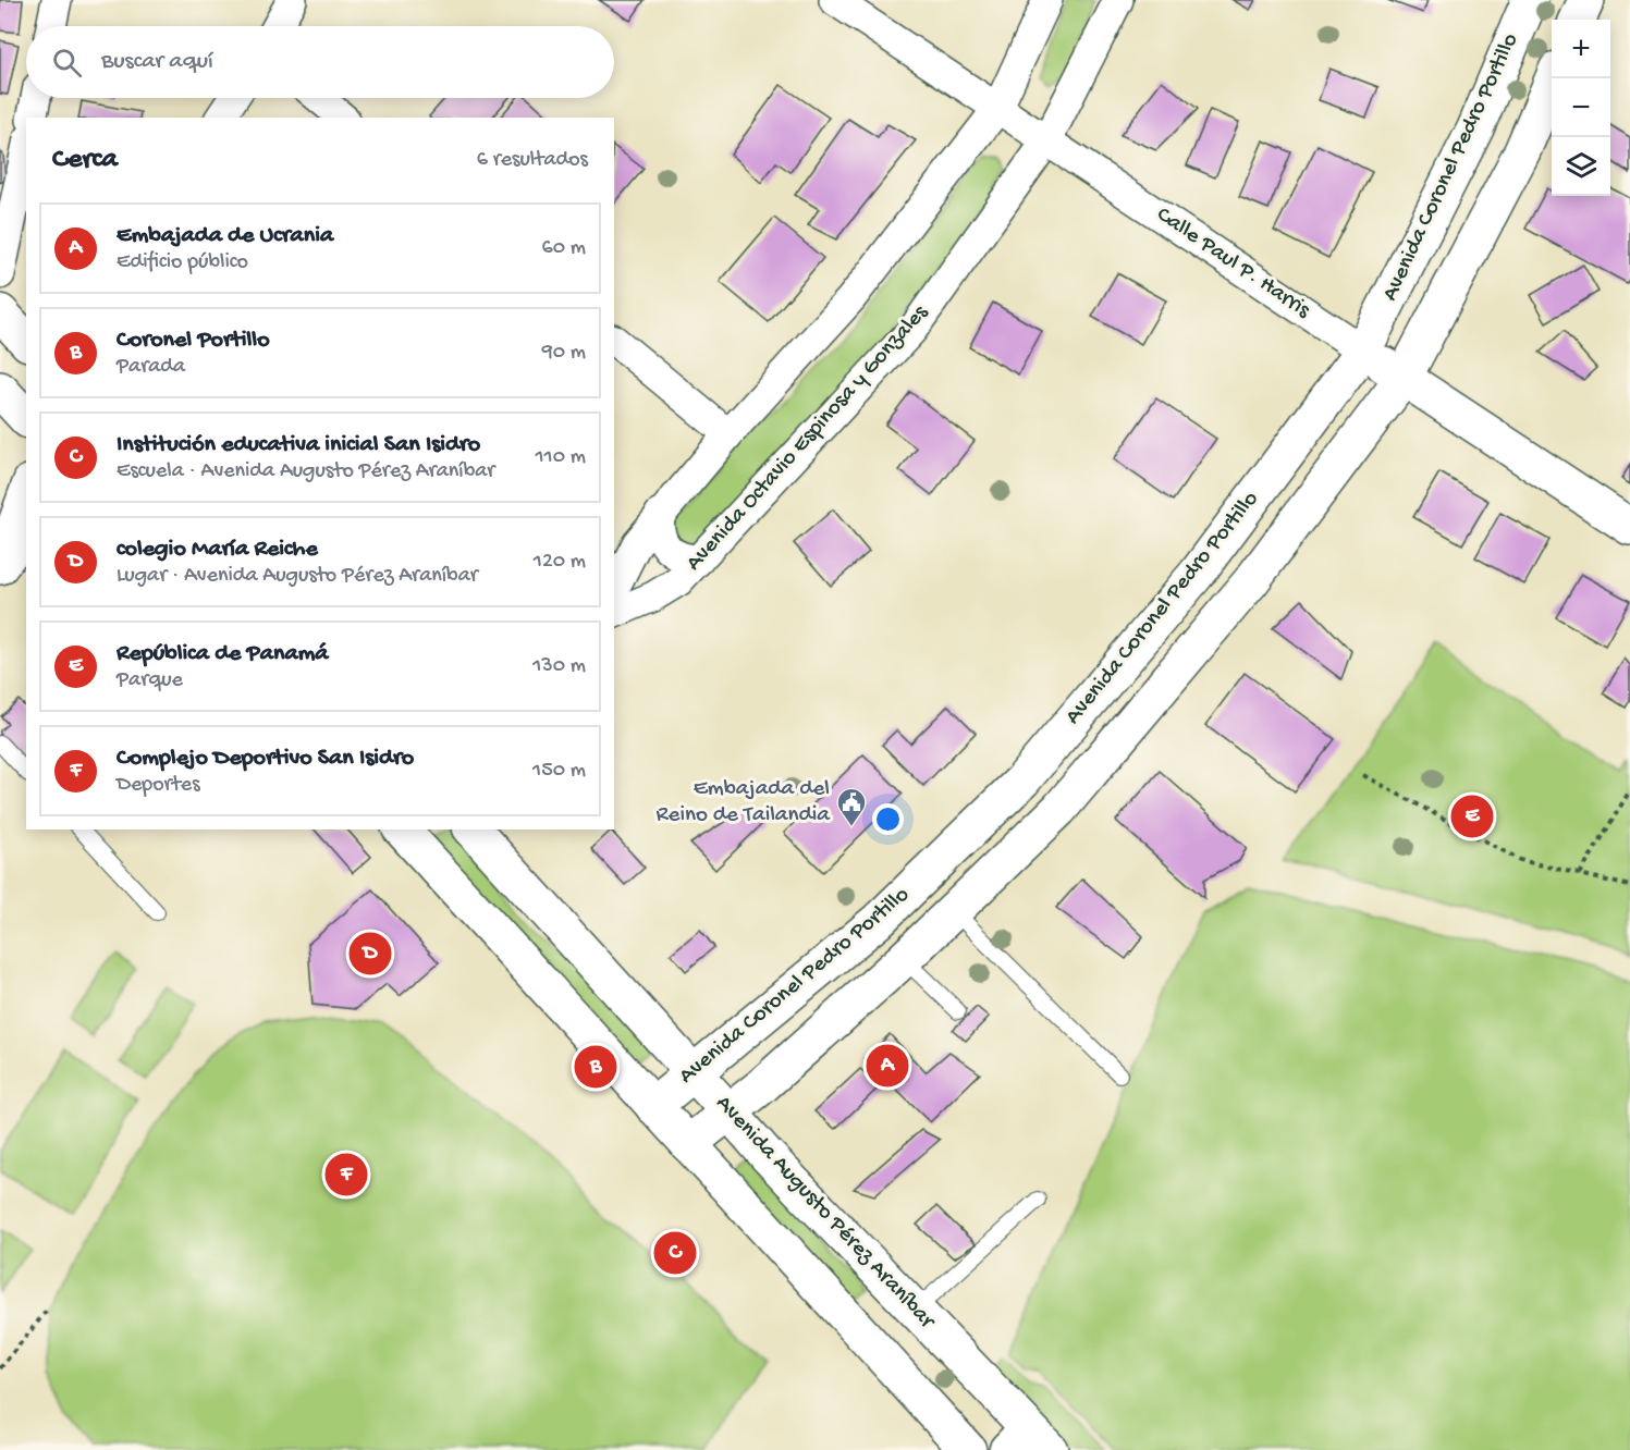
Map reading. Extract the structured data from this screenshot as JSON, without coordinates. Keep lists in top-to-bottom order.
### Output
{
  "streets": {
    "main road": ["Avenida Coronel Pedro Portillo", "Calle Paul P. Harris", "Avenida Augusto Pérez Araníbar"],
    "street": ["Avenida Octavio Espinosa y Gonzales"]
  },
  "crossings": [
    ["Avenida Coronel Pedro Portillo", "Calle Paul P. Harris"],
    ["Avenida Coronel Pedro Portillo", "Avenida Augusto Pérez Araníbar"],
    ["Calle Paul P. Harris", "Avenida Octavio Espinosa y Gonzales"]
  ],
  "places": {
    "public building": ["Embajada del Reino de Tailandia"]
  },
  "page": {
    "map_buttons": ["+", "−"],
    "search": "Buscar aquí",
    "heading": ["Cerca", "6 resultados"],
    "list": [
      {
        "mark": "A",
        "name": "Embajada de Ucrania",
        "note": "Edificio público",
        "value": "60 m"
      },
      {
        "mark": "B",
        "name": "Coronel Portillo",
        "note": "Parada",
        "value": "90 m"
      },
      {
        "mark": "C",
        "name": "Institución educativa inicial San Isidro",
        "note": "Escuela · Avenida Augusto Pérez Araníbar",
        "value": "110 m"
      },
      {
        "mark": "D",
        "name": "colegio María Reiche",
        "note": "Lugar · Avenida Augusto Pérez Araníbar",
        "value": "120 m"
      },
      {
        "mark": "E",
        "name": "República de Panamá",
        "note": "Parque",
        "value": "130 m"
      },
      {
        "mark": "F",
        "name": "Complejo Deportivo San Isidro",
        "note": "Deportes",
        "value": "150 m"
      }
    ],
    "pins": [
      "E",
      "D",
      "A",
      "B",
      "F",
      "C"
    ]
  }
}
